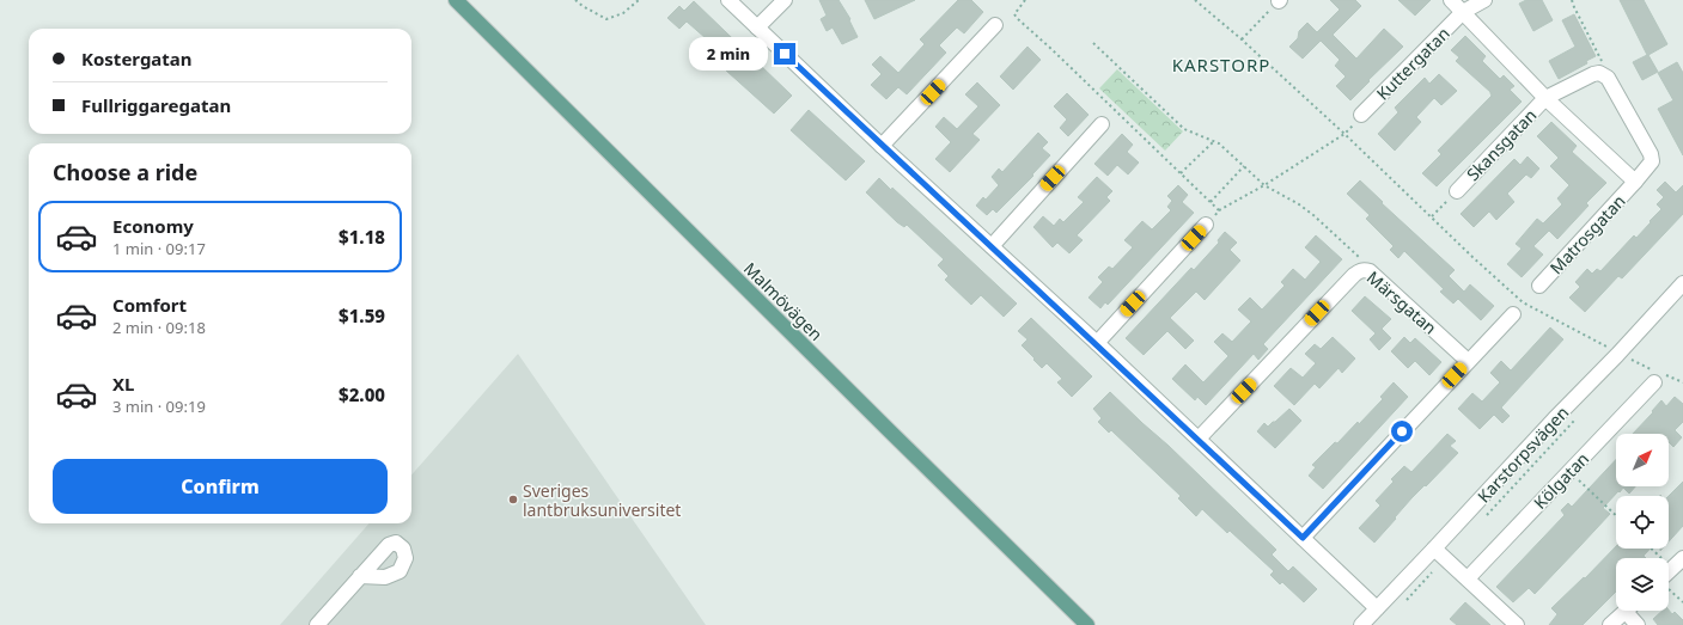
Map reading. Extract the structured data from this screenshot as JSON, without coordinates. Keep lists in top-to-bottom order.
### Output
{
  "streets": {
    "main road": ["Malmövägen"],
    "street": [
      "Kuttergatan",
      "Skansgatan",
      "Matrosgatan",
      "Märsgatan",
      "Karstorpsvägen",
      "Kölgatan"
    ]
  },
  "crossings": [
    ["Skansgatan", "Matrosgatan"]
  ],
  "districts": ["KARSTORP"],
  "places": ["Sveriges lantbruksuniversitet"],
  "north": "top right",
  "page": {
    "banner": ["Kostergatan", "Fullriggaregatan"],
    "bubble": "2 min",
    "heading": "Choose a ride",
    "list": [
      {
        "name": "Economy",
        "note": "1 min · 09:17",
        "value": "$1.18"
      },
      {
        "name": "Comfort",
        "note": "2 min · 09:18",
        "value": "$1.59"
      },
      {
        "name": "XL",
        "note": "3 min · 09:19",
        "value": "$2.00"
      }
    ],
    "buttons": "Confirm"
  }
}
